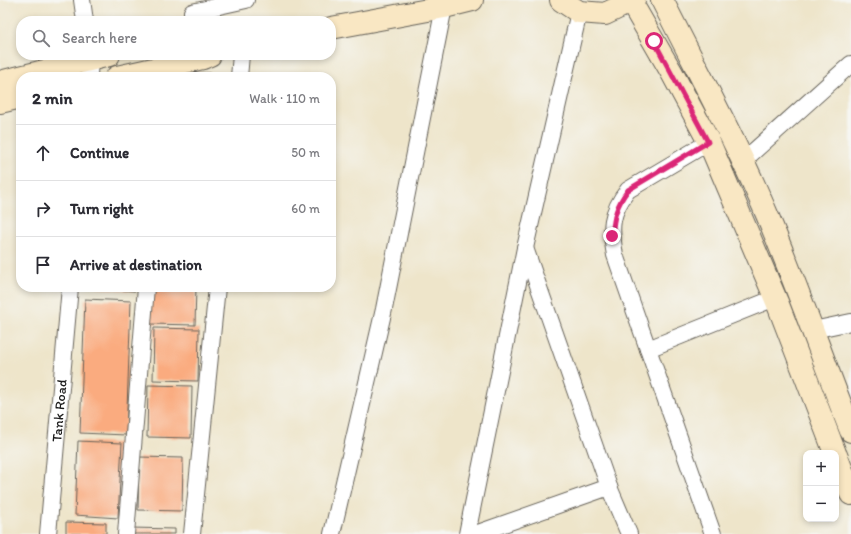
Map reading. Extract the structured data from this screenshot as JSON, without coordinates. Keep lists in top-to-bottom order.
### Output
{
  "streets": {
    "street": ["Tank Road"]
  },
  "page": {
    "search": "Search here",
    "heading": ["2 min", "Walk · 110 m"],
    "list": [
      ["Continue", "50 m"],
      ["Turn right", "60 m"],
      "Arrive at destination"
    ],
    "map_buttons": ["+", "−"]
  }
}
